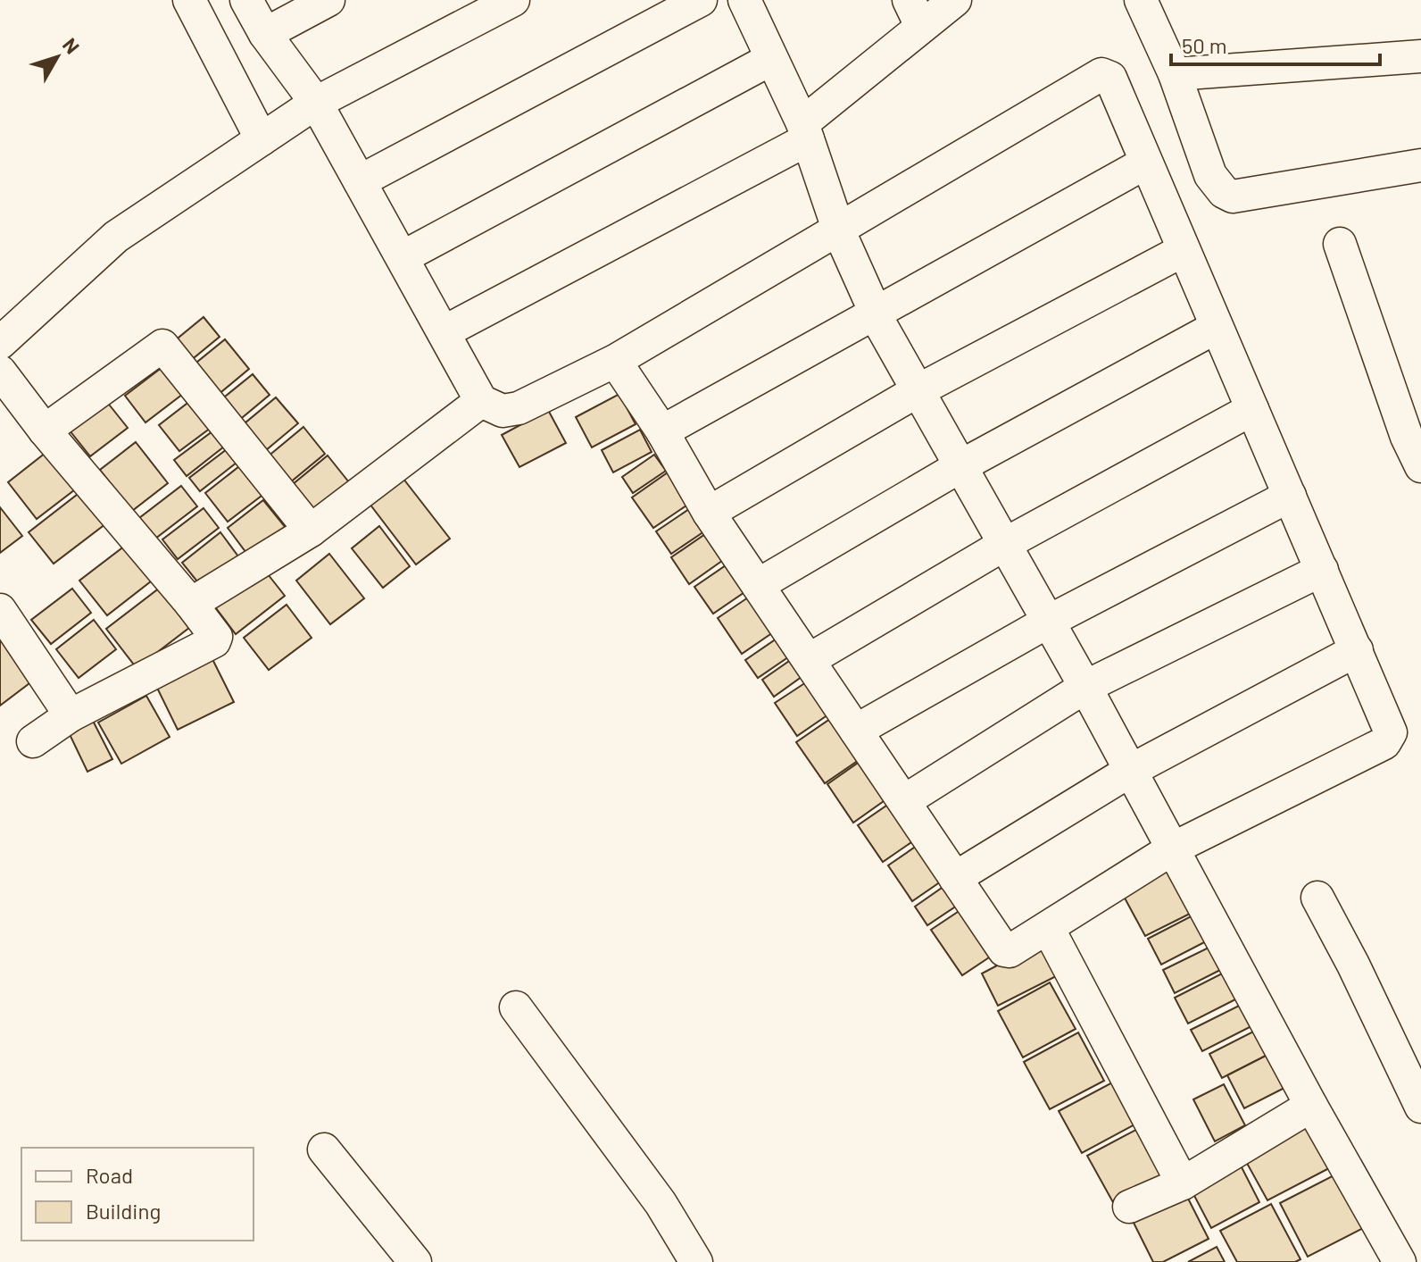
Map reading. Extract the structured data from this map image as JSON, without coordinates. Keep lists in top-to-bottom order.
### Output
{
  "legend": ["Road", "Building"],
  "scale_bar": "50 m",
  "north": "top right"
}
